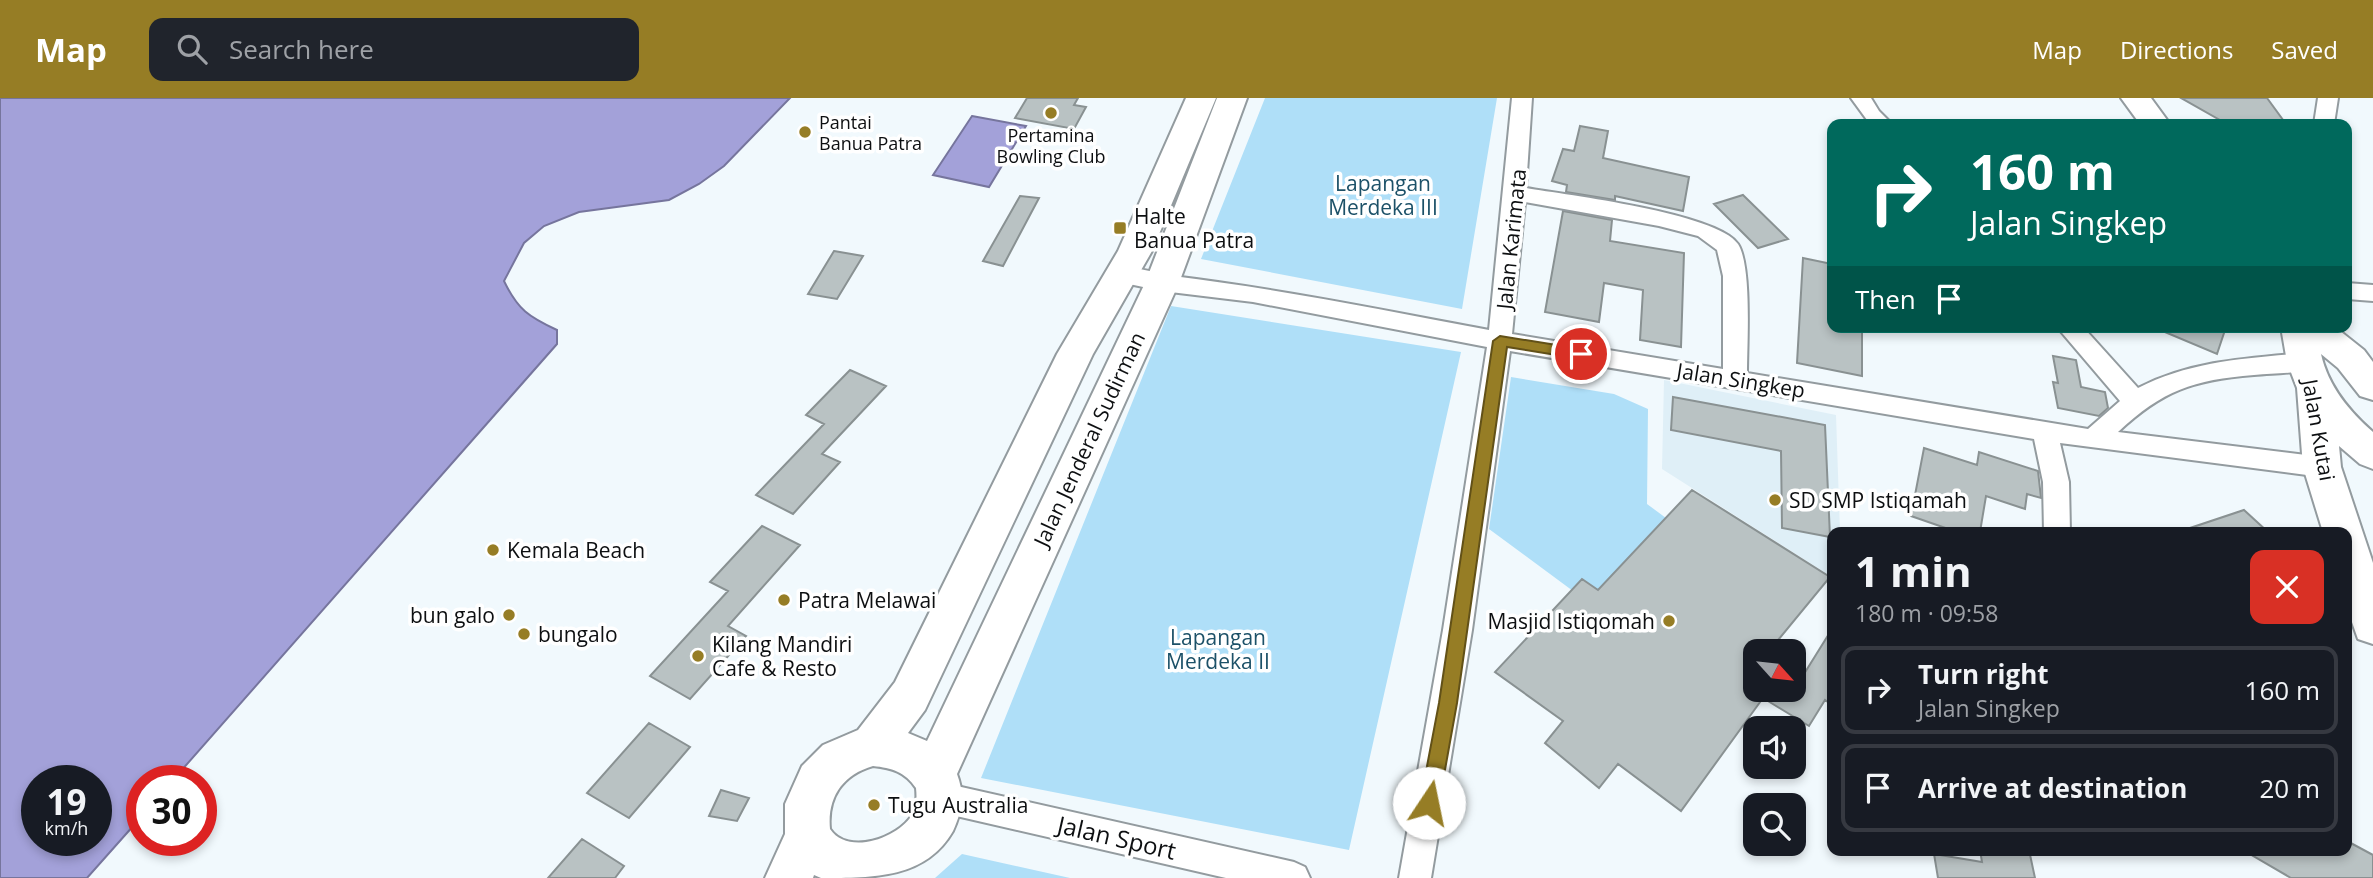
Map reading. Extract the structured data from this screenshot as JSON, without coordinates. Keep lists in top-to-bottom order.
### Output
{
  "streets": {
    "main road": ["Jalan Kutai", "Jalan Jenderal Sudirman"],
    "street": ["Jalan Karimata", "Jalan Singkep", "Jalan Sport"]
  },
  "crossings": [
    ["Jalan Karimata", "Jalan Singkep"],
    ["Jalan Singkep", "Jalan Kutai"],
    ["Jalan Singkep", "Jalan Jenderal Sudirman"],
    ["Jalan Jenderal Sudirman", "Jalan Sport"]
  ],
  "parks": ["Lapangan Merdeka III", "Lapangan Merdeka II"],
  "places": {
    "other": [
      "Pertamina Bowling Club",
      "Pantai Banua Patra",
      "SD SMP Istiqamah",
      "Kemala Beach",
      "Patra Melawai",
      "bun galo",
      "Masjid Istiqomah",
      "bungalo",
      "Kilang Mandiri Cafe & Resto",
      "Tugu Australia"
    ],
    "transit": ["Halte Banua Patra"]
  },
  "north": "bottom right",
  "page": {
    "header": "Map",
    "search": "Search here",
    "nav": ["Map", "Directions", "Saved"],
    "turn": ["160 m", "Jalan Singkep"],
    "then": "Then",
    "heading": ["1 min", "180 m · 09:58"],
    "list": [
      {
        "name": "Turn right",
        "note": "Jalan Singkep",
        "value": "160 m"
      },
      {
        "name": "Arrive at destination",
        "value": "20 m"
      }
    ],
    "speed": "19 km/h",
    "limit": "30"
  }
}
